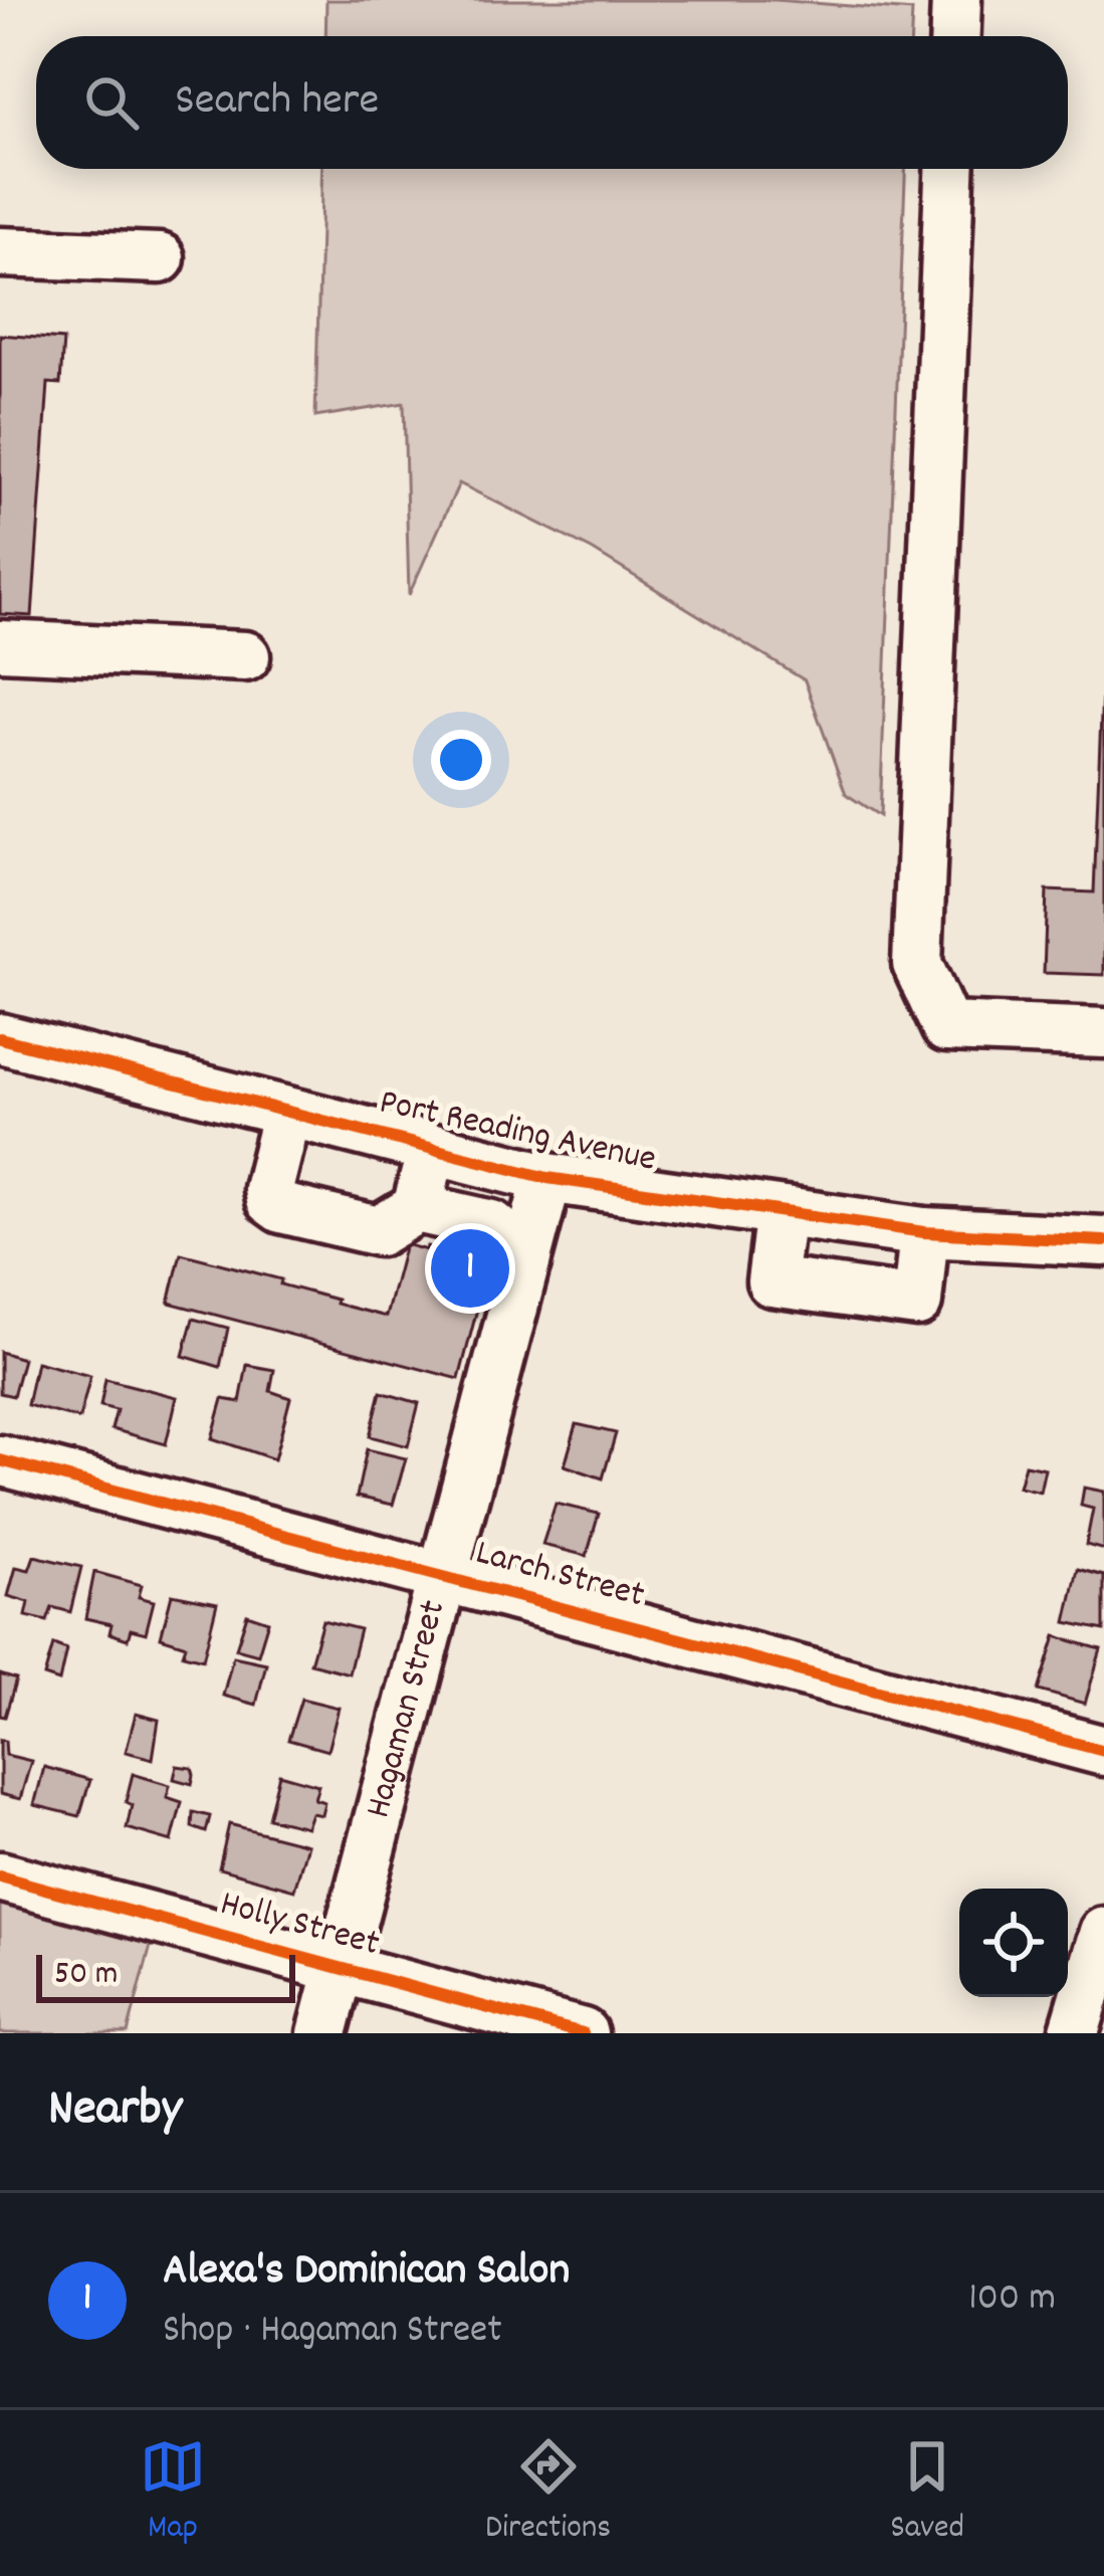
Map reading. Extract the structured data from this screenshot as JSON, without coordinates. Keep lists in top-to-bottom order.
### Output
{
  "streets": {
    "street": [
      "Port Reading Avenue",
      "Larch Street",
      "Hagaman Street",
      "Holly Street"
    ]
  },
  "crossings": [
    ["Port Reading Avenue", "Hagaman Street"],
    ["Larch Street", "Hagaman Street"],
    ["Hagaman Street", "Holly Street"]
  ],
  "scale_bar": "50 m",
  "page": {
    "search": "Search here",
    "pins": "1",
    "scale": "50 m",
    "heading": "Nearby",
    "list": [
      {
        "mark": "1",
        "name": "Alexa's Dominican Salon",
        "note": "Shop · Hagaman Street",
        "value": "100 m"
      }
    ],
    "nav": ["Map", "Directions", "Saved"]
  }
}
